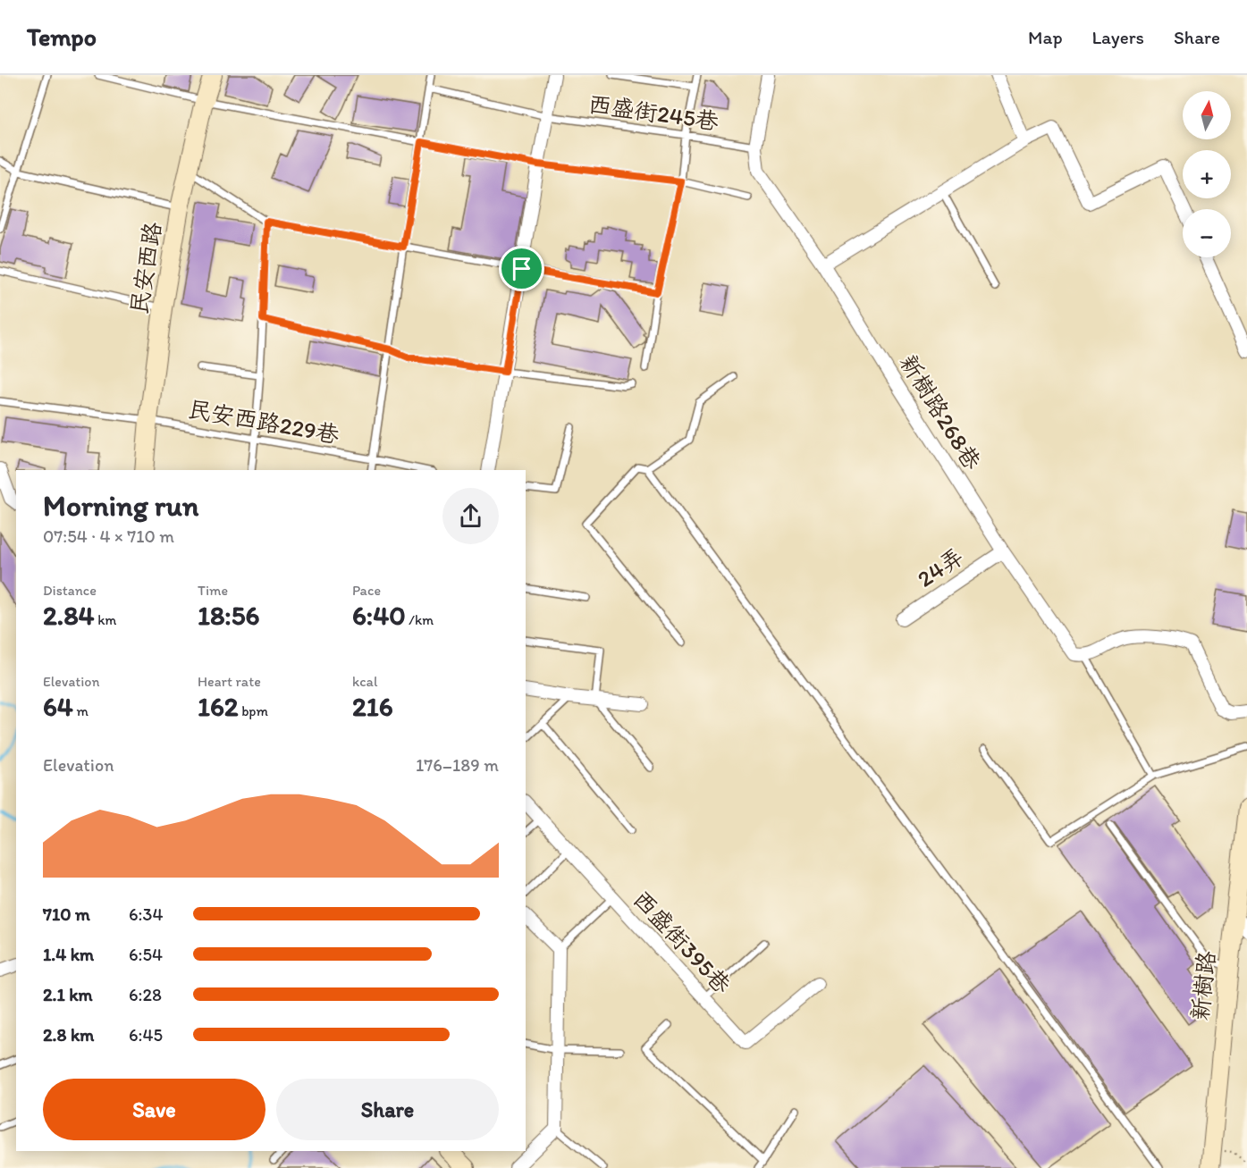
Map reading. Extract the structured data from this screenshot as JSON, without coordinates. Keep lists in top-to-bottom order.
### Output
{
  "streets": {
    "street": [
      "民安西路",
      "新樹路268巷",
      "24弄",
      "西盛街395巷",
      "新樹路"
    ],
    "lane": ["西盛街245巷", "民安西路229巷"]
  },
  "crossings": [
    ["西盛街245巷", "新樹路268巷"],
    ["民安西路", "民安西路229巷"],
    ["新樹路268巷", "24弄"]
  ],
  "north": "top",
  "page": {
    "header": "Tempo",
    "nav": ["Map", "Layers", "Share"],
    "map_buttons": ["+", "−"],
    "heading": ["Morning run", "07:54 · 4 × 710 m"],
    "stats": [
      ["Distance", "2.84 km"],
      ["Time", "18:56"],
      ["Pace", "6:40 /km"],
      ["Elevation", "64 m"],
      ["Heart rate", "162 bpm"],
      ["kcal", "216"]
    ],
    "chart": ["Elevation", "176–189 m"],
    "list": [
      {
        "name": "710 m",
        "note": "6:34"
      },
      {
        "name": "1.4 km",
        "note": "6:54"
      },
      {
        "name": "2.1 km",
        "note": "6:28"
      },
      {
        "name": "2.8 km",
        "note": "6:45"
      }
    ],
    "buttons": ["Save", "Share"]
  }
}
